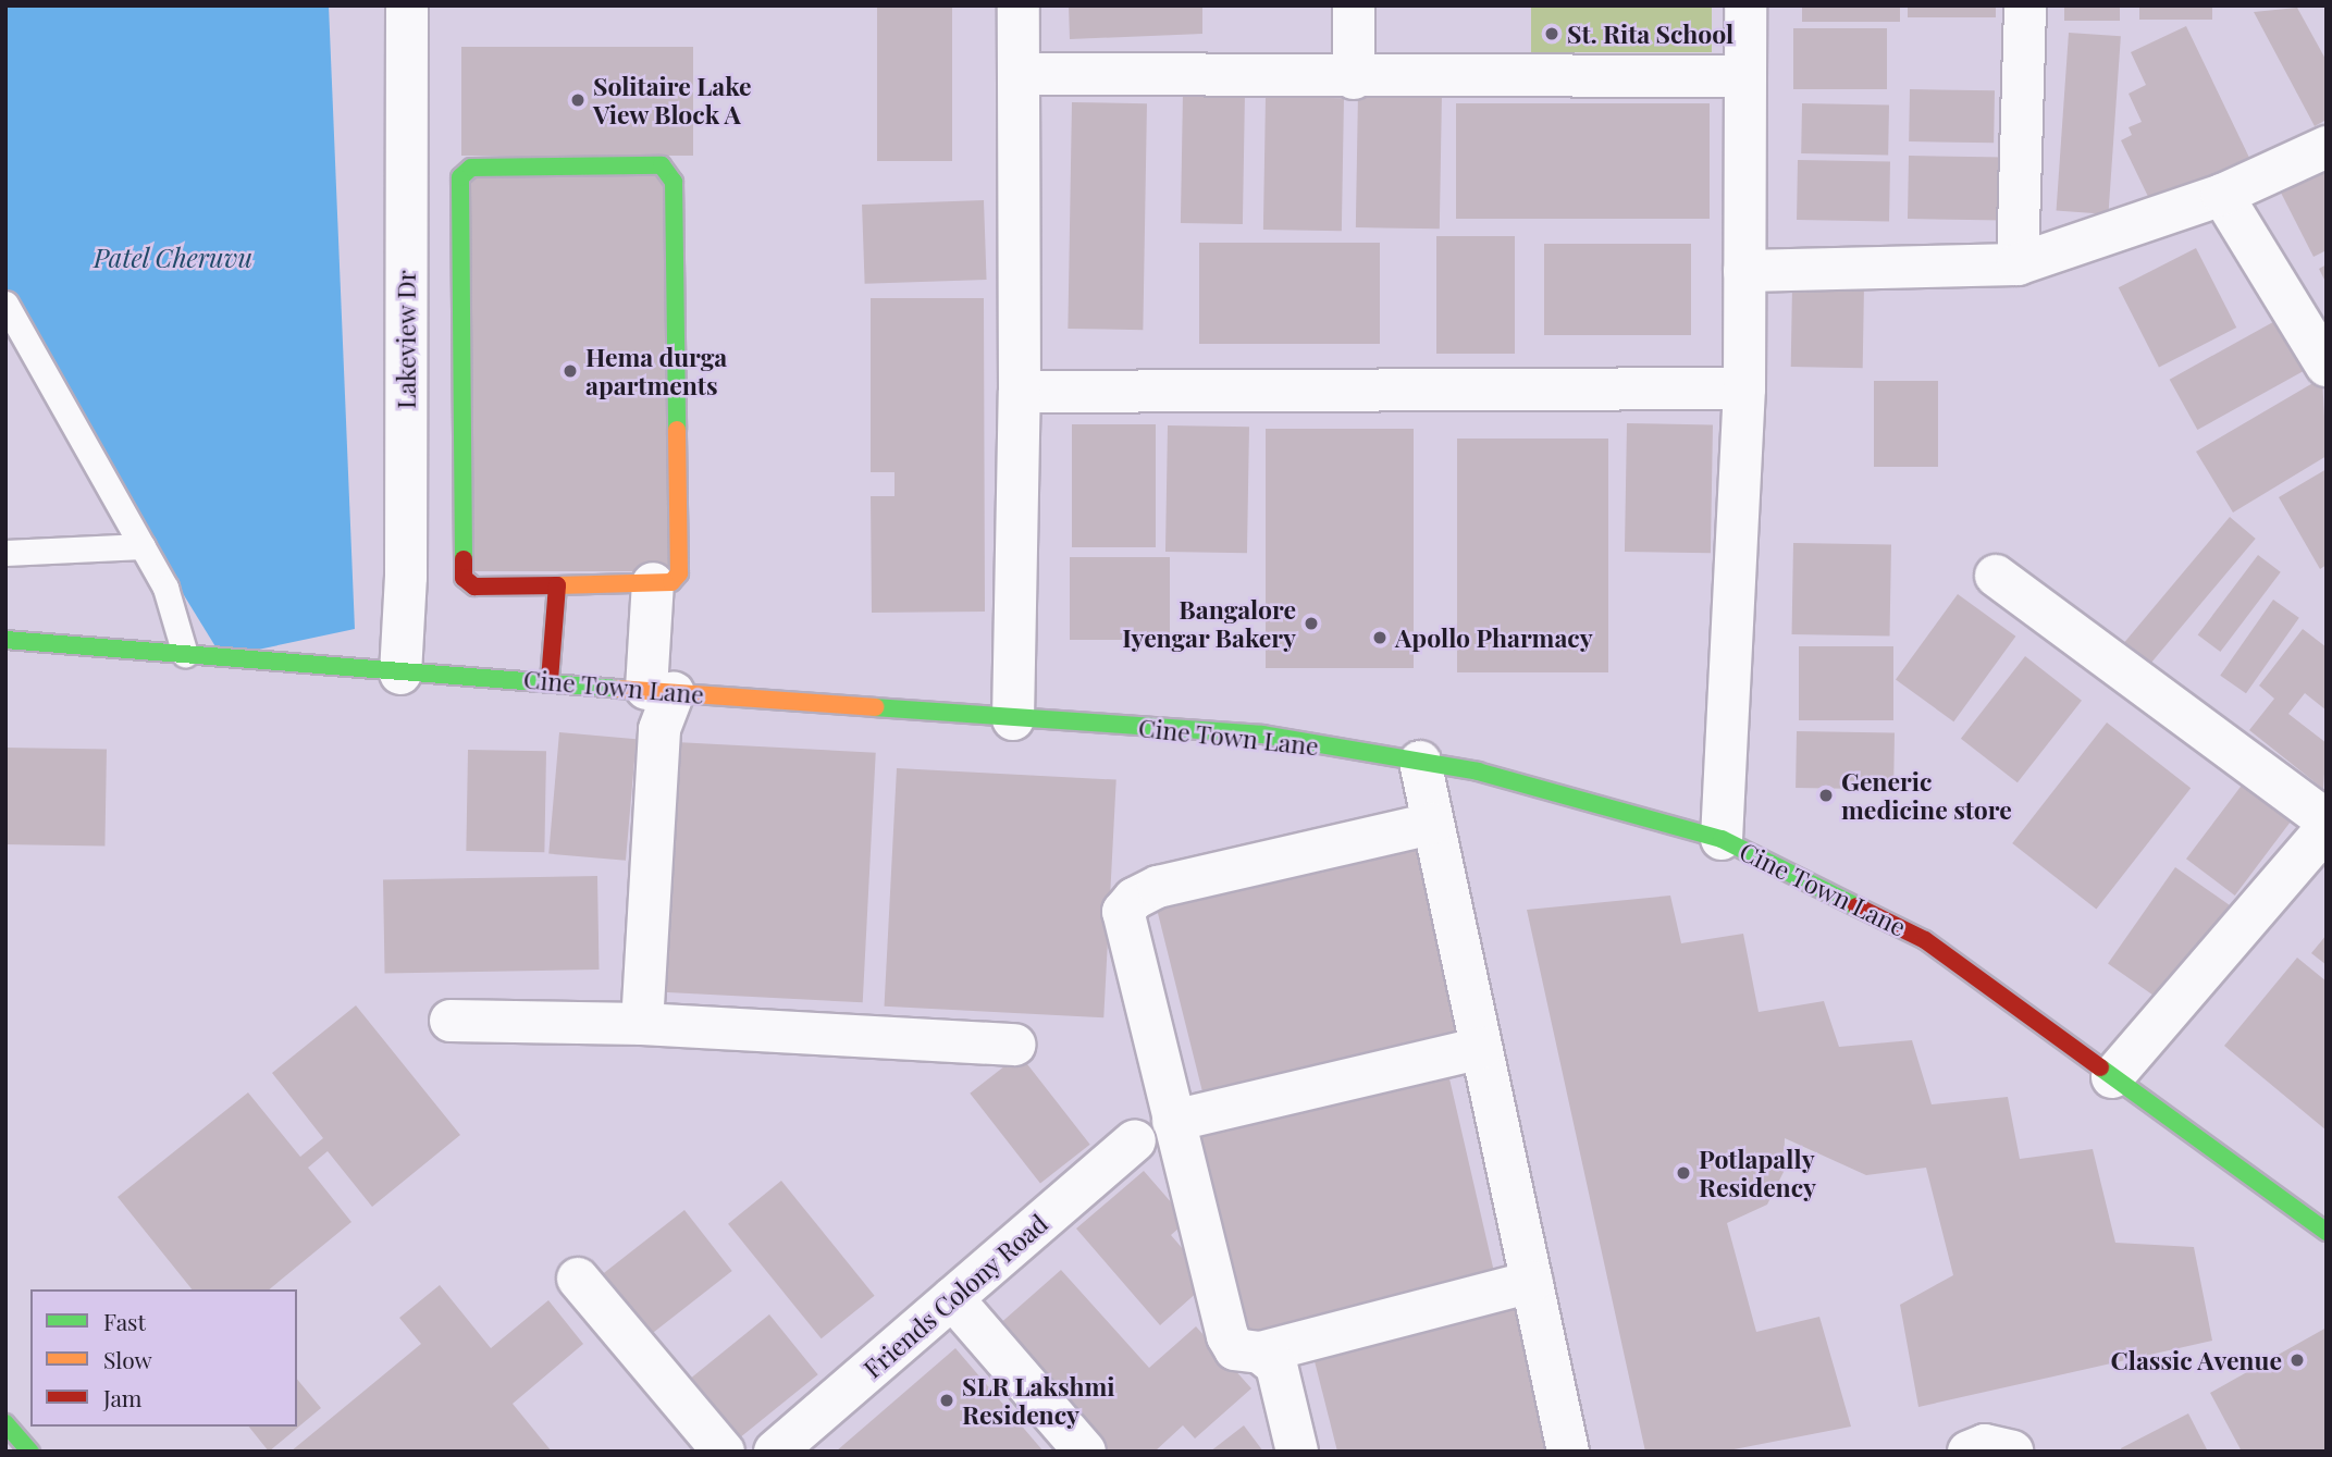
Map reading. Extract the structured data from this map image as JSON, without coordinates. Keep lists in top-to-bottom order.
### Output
{
  "streets": {
    "main road": ["Cine Town Lane"],
    "street": ["Lakeview Dr", "Friends Colony Road"]
  },
  "crossings": [
    ["Lakeview Dr", "Cine Town Lane"]
  ],
  "water": ["Patel Cheruvu"],
  "places": [
    "St. Rita School",
    "Solitaire Lake View Block A",
    "Hema durga apartments",
    "Bangalore Iyengar Bakery",
    "Apollo Pharmacy",
    "Generic medicine store",
    "Potlapally Residency",
    "Classic Avenue",
    "SLR Lakshmi Residency"
  ],
  "legend": ["Fast", "Slow", "Jam"]
}
